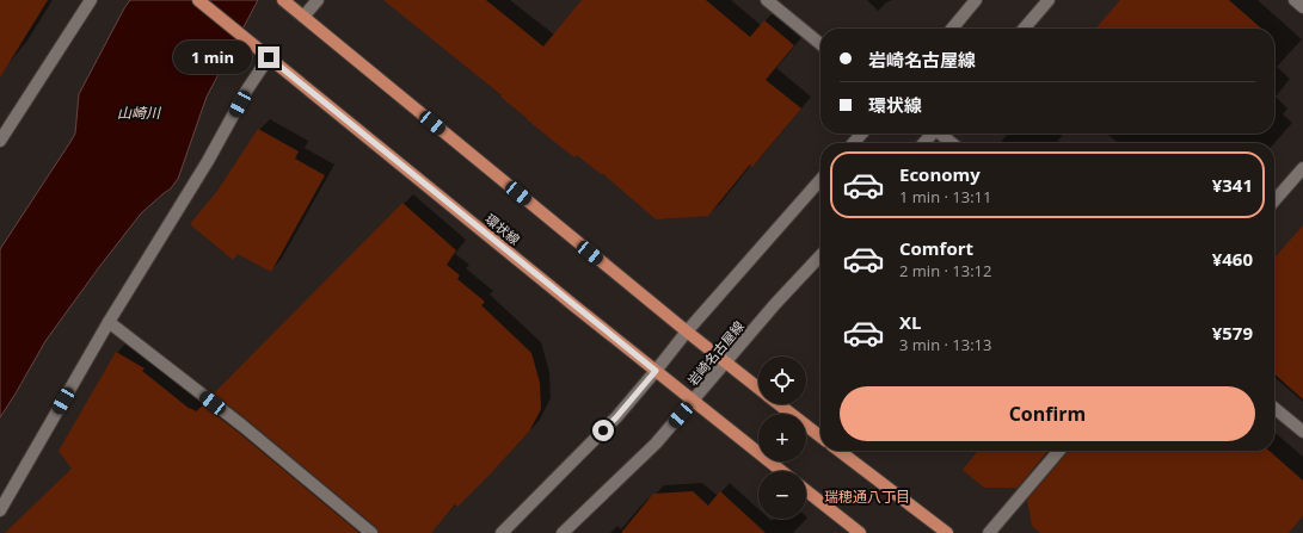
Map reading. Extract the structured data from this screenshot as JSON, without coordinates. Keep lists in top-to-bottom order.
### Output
{
  "streets": {
    "main road": ["環状線"],
    "street": ["岩崎名古屋線"]
  },
  "crossings": [
    ["環状線", "岩崎名古屋線"]
  ],
  "districts": ["瑞穂通八丁目"],
  "water": ["山崎川"],
  "page": {
    "banner": ["岩崎名古屋線", "環状線"],
    "bubble": "1 min",
    "list": [
      {
        "name": "Economy",
        "note": "1 min · 13:11",
        "value": "¥341"
      },
      {
        "name": "Comfort",
        "note": "2 min · 13:12",
        "value": "¥460"
      },
      {
        "name": "XL",
        "note": "3 min · 13:13",
        "value": "¥579"
      }
    ],
    "map_buttons": ["+", "−"],
    "buttons": "Confirm"
  }
}
